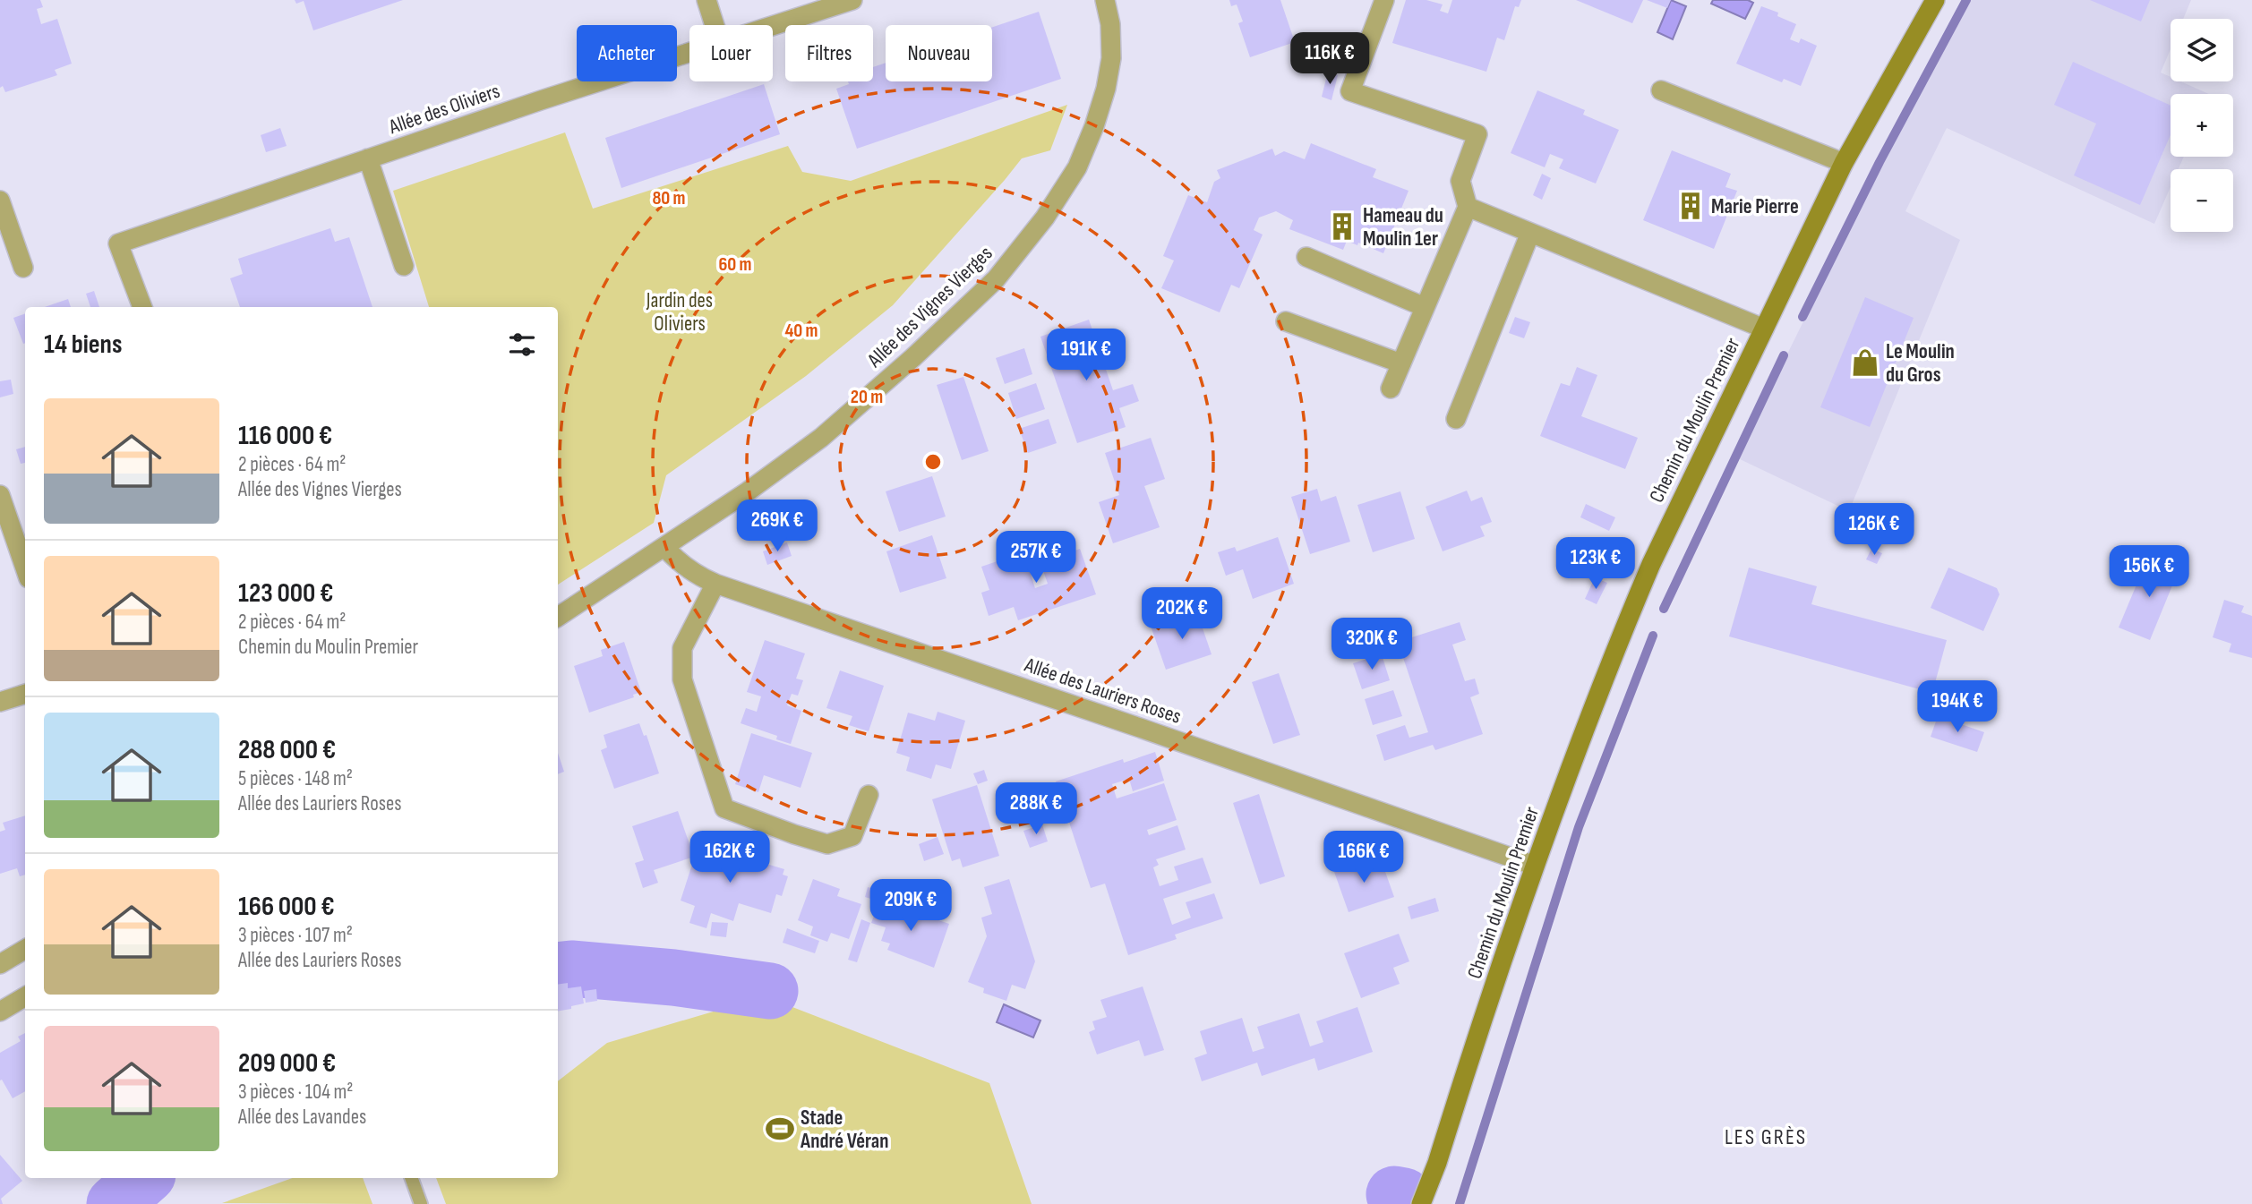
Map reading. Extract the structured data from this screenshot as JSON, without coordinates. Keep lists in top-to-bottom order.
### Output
{
  "streets": {
    "main road": ["Chemin du Moulin Premier"],
    "street": ["Allée des Oliviers", "Allée des Vignes Vierges", "Allée des Lauriers Roses"]
  },
  "crossings": [
    ["Allée des Vignes Vierges", "Allée des Lauriers Roses"],
    ["Chemin du Moulin Premier", "Allée des Lauriers Roses"]
  ],
  "districts": ["LES GRÈS"],
  "parks": ["Jardin des Oliviers"],
  "places": {
    "building": ["Marie Pierre", "Hameau du Moulin 1er"],
    "shop": ["Le Moulin du Gros"],
    "sports": ["Stade André Véran"]
  },
  "page": {
    "map_buttons": ["+", "−"],
    "chip": [
      "Acheter",
      "Louer",
      "Filtres",
      "Nouveau"
    ],
    "price": [
      "116K €",
      "191K €",
      "269K €",
      "126K €",
      "257K €",
      "123K €",
      "156K €",
      "202K €",
      "320K €",
      "194K €",
      "288K €",
      "162K €",
      "166K €",
      "209K €"
    ],
    "heading": "14 biens",
    "list": [
      {
        "name": "116 000 €",
        "note": "2 pièces · 64 m² · Allée des Vignes Vierges"
      },
      {
        "name": "123 000 €",
        "note": "2 pièces · 64 m² · Chemin du Moulin Premier"
      },
      {
        "name": "288 000 €",
        "note": "5 pièces · 148 m² · Allée des Lauriers Roses"
      },
      {
        "name": "166 000 €",
        "note": "3 pièces · 107 m² · Allée des Lauriers Roses"
      },
      {
        "name": "209 000 €",
        "note": "3 pièces · 104 m² · Allée des Lavandes"
      }
    ]
  },
  "rings": [
    "80 m",
    "60 m",
    "40 m",
    "20 m"
  ]
}
